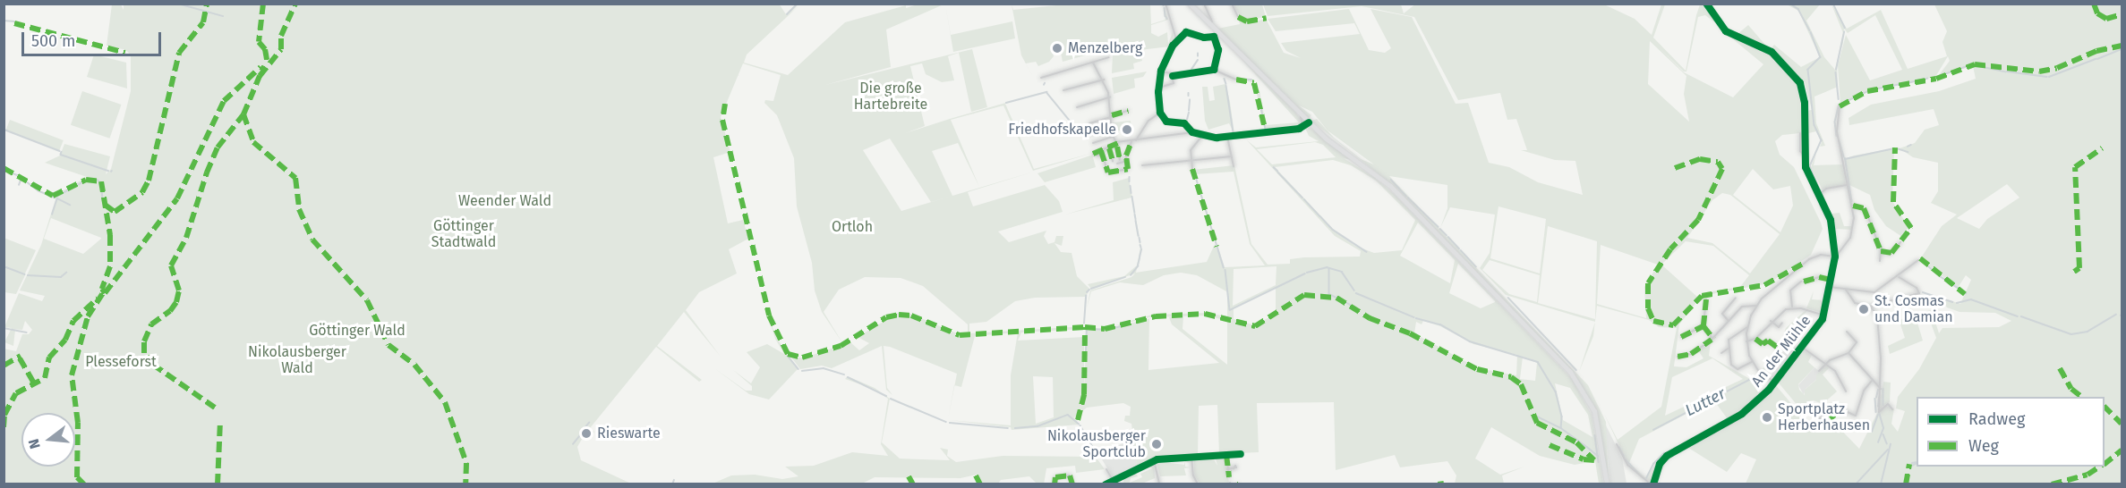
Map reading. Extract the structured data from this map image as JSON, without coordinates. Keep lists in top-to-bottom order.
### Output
{
  "streets": {
    "street": ["An der Mühle"]
  },
  "water": ["Lutter"],
  "parks": [
    "Die große Hartebreite",
    "Weender Wald",
    "Göttinger Stadtwald",
    "Ortloh",
    "Göttinger Wald",
    "Nikolausberger Wald",
    "Plesseforst"
  ],
  "places": [
    "Menzelberg",
    "Friedhofskapelle",
    "St. Cosmas und Damian",
    "Sportplatz Herberhausen",
    "Rieswarte",
    "Nikolausberger Sportclub"
  ],
  "legend": ["Radweg", "Weg"],
  "scale_bar": "500 m",
  "north": "left"
}
